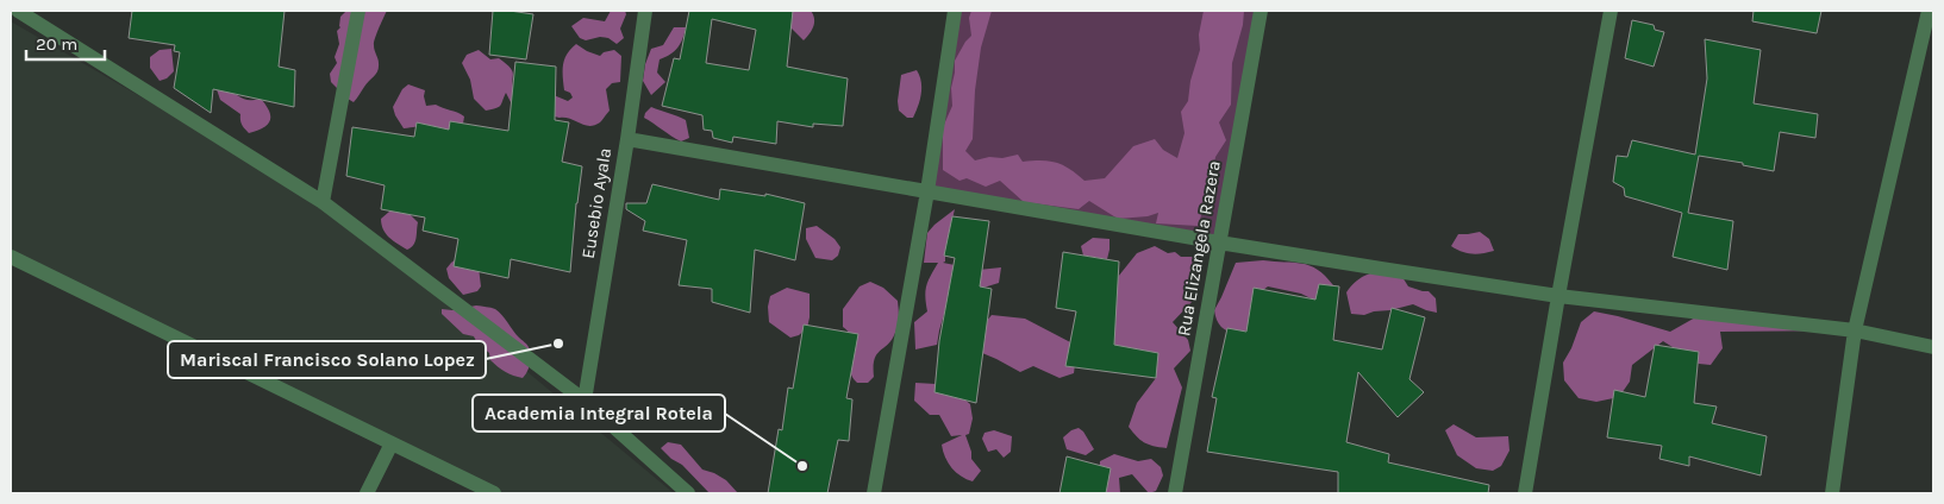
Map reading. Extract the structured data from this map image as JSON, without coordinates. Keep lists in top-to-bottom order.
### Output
{
  "streets": {
    "street": ["Eusebio Ayala", "Rua Elizangela Razera"]
  },
  "places": ["Mariscal Francisco Solano Lopez", "Academia Integral Rotela"],
  "scale_bar": "20 m"
}
